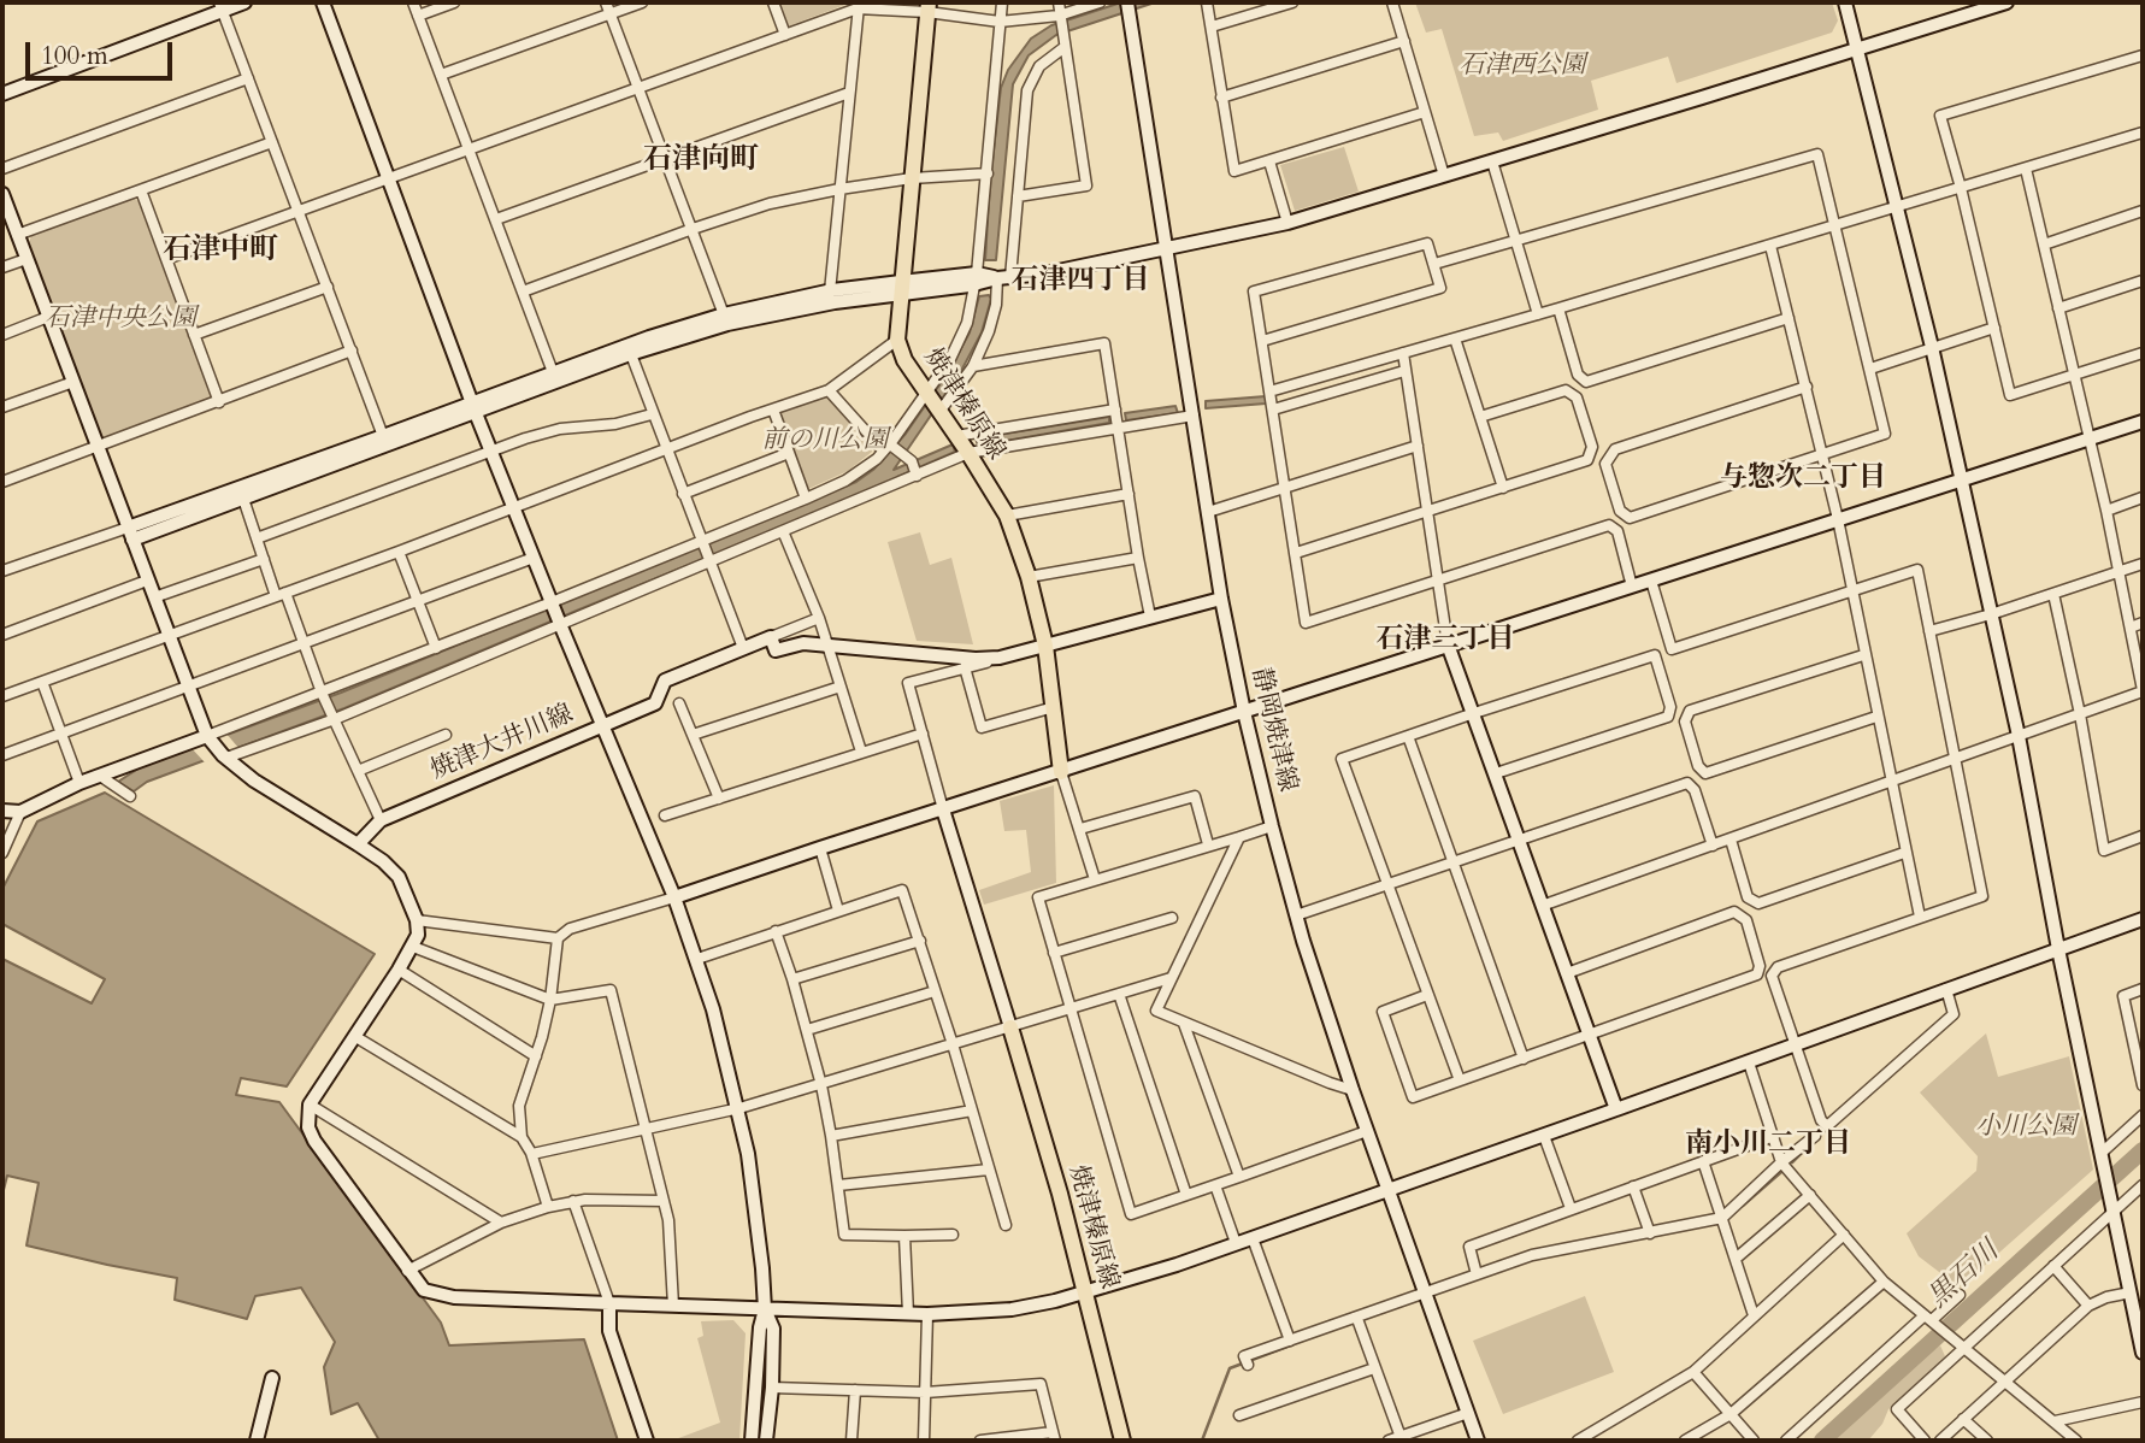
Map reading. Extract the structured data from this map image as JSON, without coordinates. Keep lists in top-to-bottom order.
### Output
{
  "streets": {
    "main road": ["焼津榛原線"],
    "street": ["静岡焼津線", "焼津大井川線"]
  },
  "districts": [
    "石津向町",
    "石津中町",
    "石津四丁目",
    "与惣次二丁目",
    "石津三丁目",
    "南小川二丁目"
  ],
  "water": ["黒石川"],
  "parks": [
    "石津西公園",
    "石津中央公園",
    "前の川公園",
    "小川公園"
  ],
  "scale_bar": "100 m"
}
